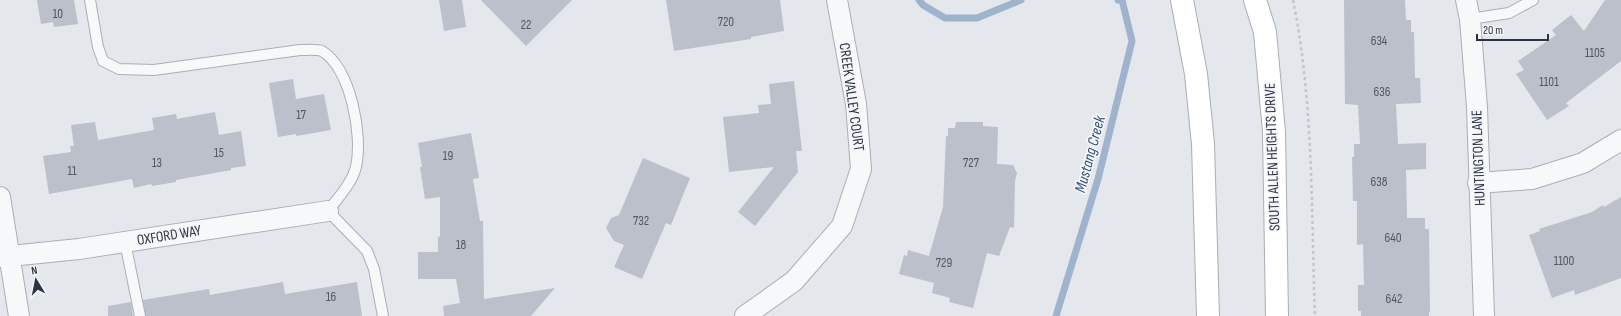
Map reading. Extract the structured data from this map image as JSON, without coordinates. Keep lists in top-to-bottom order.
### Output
{
  "streets": {
    "main road": ["SOUTH ALLEN HEIGHTS DRIVE"],
    "street": ["CREEK VALLEY COURT", "HUNTINGTON LANE", "OXFORD WAY"]
  },
  "water": ["Mustang Creek"],
  "house_numbers": [
    "10",
    "720",
    "22",
    "634",
    "1105",
    "1101",
    "636",
    "17",
    "15",
    "19",
    "13",
    "727",
    "11",
    "638",
    "732",
    "640",
    "18",
    "1100",
    "729",
    "16",
    "642"
  ],
  "scale_bar": "20 m",
  "north": "top"
}
